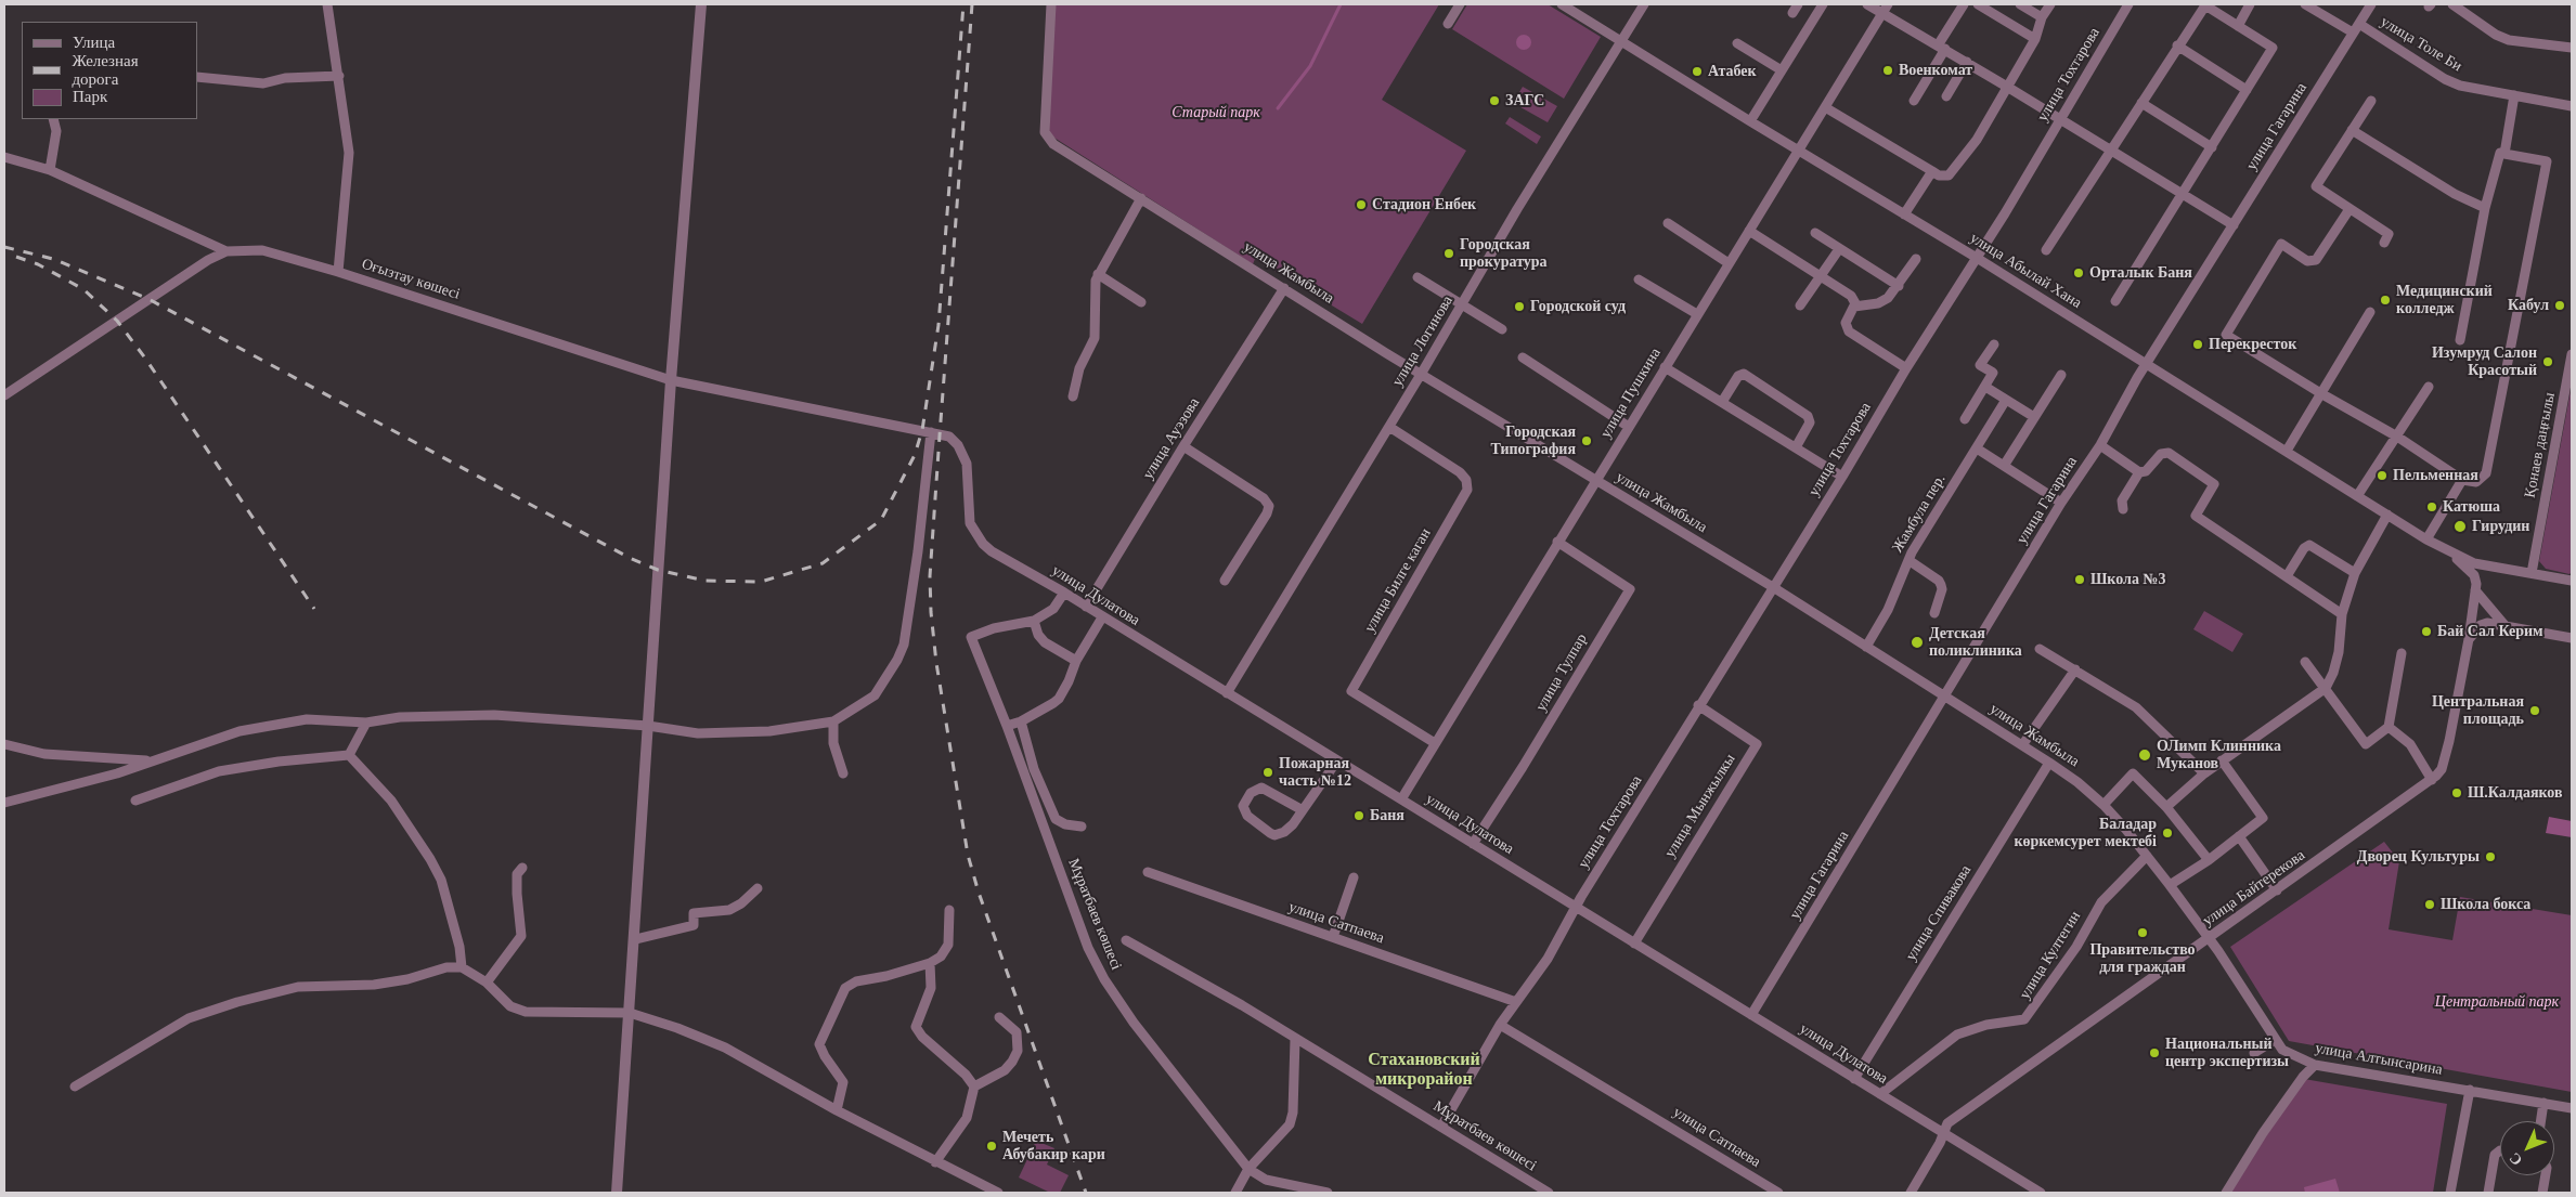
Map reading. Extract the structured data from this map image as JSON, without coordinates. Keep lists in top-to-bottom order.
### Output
{
  "streets": {
    "street": [
      "улица Толе Би",
      "улица Тохтарова",
      "улица Гагарина",
      "улица Абылай Хана",
      "улица Жамбыла",
      "Оғызтау көшесі",
      "улица Логинова",
      "улица Пушкина",
      "улица Ауэзова",
      "Қонаев даңғылы",
      "Жамбула пер.",
      "улица Билге каган",
      "улица Дулатова",
      "улица Тулпар",
      "улица Мынжылкы",
      "улица Байтерекова",
      "улица Спивакова",
      "Мұратбаев көшесі",
      "улица Сатпаева",
      "улица Култегин",
      "улица Алтынсарина"
    ]
  },
  "crossings": [
    ["улица Толе Би", "улица Гагарина"],
    ["улица Тохтарова", "улица Абылай Хана"],
    ["улица Тохтарова", "улица Жамбыла"],
    ["улица Тохтарова", "улица Дулатова"],
    ["улица Тохтарова", "улица Мынжылкы"],
    ["улица Тохтарова", "улица Сатпаева"],
    ["улица Гагарина", "улица Абылай Хана"],
    ["улица Гагарина", "улица Жамбыла"],
    ["улица Гагарина", "улица Дулатова"],
    ["улица Абылай Хана", "улица Логинова"],
    ["улица Абылай Хана", "улица Пушкина"],
    ["улица Абылай Хана", "Қонаев даңғылы"],
    ["улица Абылай Хана", "улица Байтерекова"],
    ["улица Жамбыла", "улица Логинова"],
    ["улица Жамбыла", "улица Пушкина"],
    ["улица Жамбыла", "улица Ауэзова"],
    ["улица Жамбыла", "Жамбула пер."],
    ["улица Жамбыла", "улица Байтерекова"],
    ["улица Жамбыла", "улица Спивакова"],
    ["улица Жамбыла", "улица Култегин"],
    ["улица Жамбыла", "улица Алтынсарина"],
    ["Оғызтау көшесі", "улица Дулатова"],
    ["улица Логинова", "улица Билге каган"],
    ["улица Логинова", "улица Дулатова"],
    ["улица Пушкина", "улица Билге каган"],
    ["улица Пушкина", "улица Дулатова"],
    ["улица Пушкина", "улица Тулпар"],
    ["улица Ауэзова", "улица Дулатова"],
    ["улица Дулатова", "улица Тулпар"],
    ["улица Дулатова", "улица Мынжылкы"],
    ["улица Дулатова", "улица Байтерекова"],
    ["улица Дулатова", "улица Спивакова"],
    ["улица Дулатова", "улица Култегин"],
    ["улица Байтерекова", "улица Алтынсарина"]
  ],
  "districts": ["Стахановский микрорайон"],
  "parks": ["Старый парк", "Центральный парк"],
  "places": [
    "Военкомат",
    "Атабек",
    "ЗАГС",
    "Стадион Енбек",
    "Городская прокуратура",
    "Орталык Баня",
    "Медицинский колледж",
    "Кабул",
    "Городской суд",
    "Перекресток",
    "Изумруд Салон Красотый",
    "Городская Типография",
    "Пельменная",
    "Катюша",
    "Гирудин",
    "Школа №3",
    "Бай Сал Керим",
    "Детская поликлиника",
    "Центральная площадь",
    "ОЛимп Клинника Муканов",
    "Пожарная часть №12",
    "Ш.Калдаяков",
    "Баня",
    "Баладар көркемсурет мектебі",
    "Дворец Культуры",
    "Школа бокса",
    "Правительство для граждан",
    "Национальный центр экспертизы",
    "Мечеть Абубакир кари"
  ],
  "legend": ["Улица", "Железная дорога", "Парк"],
  "north": "bottom left"
}
